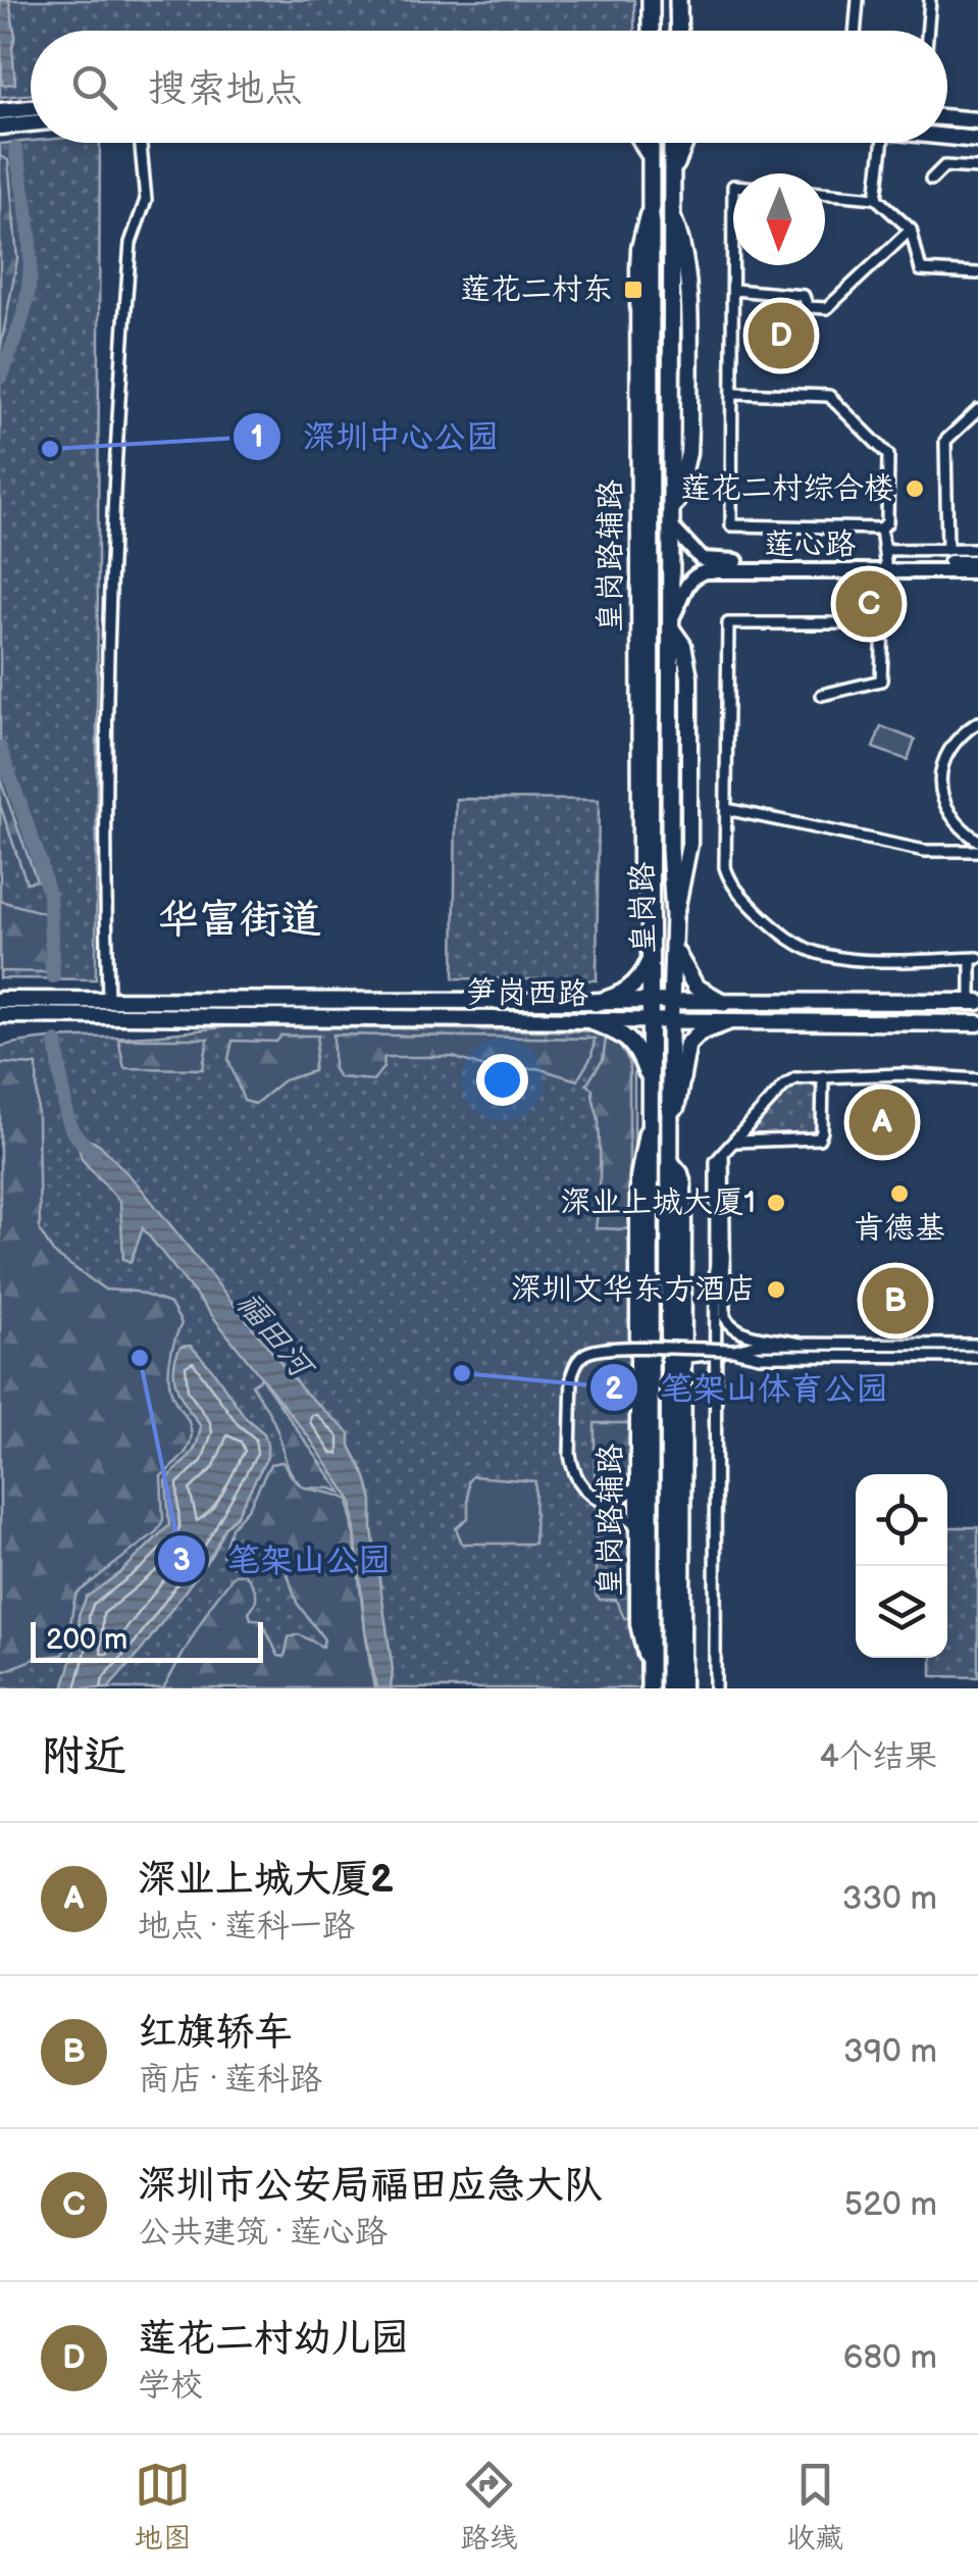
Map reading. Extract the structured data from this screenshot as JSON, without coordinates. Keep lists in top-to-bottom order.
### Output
{
  "streets": {
    "highway": ["皇岗路"],
    "main road": ["莲心路", "皇岗路辅路", "笋岗西路"]
  },
  "crossings": [
    ["莲心路", "皇岗路"],
    ["皇岗路辅路", "皇岗路"],
    ["皇岗路", "笋岗西路"]
  ],
  "districts": ["华富街道"],
  "water": ["福田河"],
  "places": {
    "transit": ["莲花二村东"],
    "other": [
      "深圳中心公园",
      "莲花二村综合楼",
      "肯德基",
      "深业上城大厦1",
      "深圳文华东方酒店",
      "笔架山公园",
      "笔架山体育公园"
    ]
  },
  "scale_bar": "200 m",
  "north": "bottom",
  "page": {
    "search": "搜索地点",
    "pins": [
      "D",
      "C",
      "A",
      "B"
    ],
    "scale": "200 m",
    "heading": ["附近", "4个结果"],
    "list": [
      {
        "mark": "A",
        "name": "深业上城大厦2",
        "note": "地点 · 莲科一路",
        "value": "330 m"
      },
      {
        "mark": "B",
        "name": "红旗轿车",
        "note": "商店 · 莲科路",
        "value": "390 m"
      },
      {
        "mark": "C",
        "name": "深圳市公安局福田应急大队",
        "note": "公共建筑 · 莲心路",
        "value": "520 m"
      },
      {
        "mark": "D",
        "name": "莲花二村幼儿园",
        "note": "学校",
        "value": "680 m"
      }
    ],
    "nav": ["地图", "路线", "收藏"]
  }
}
